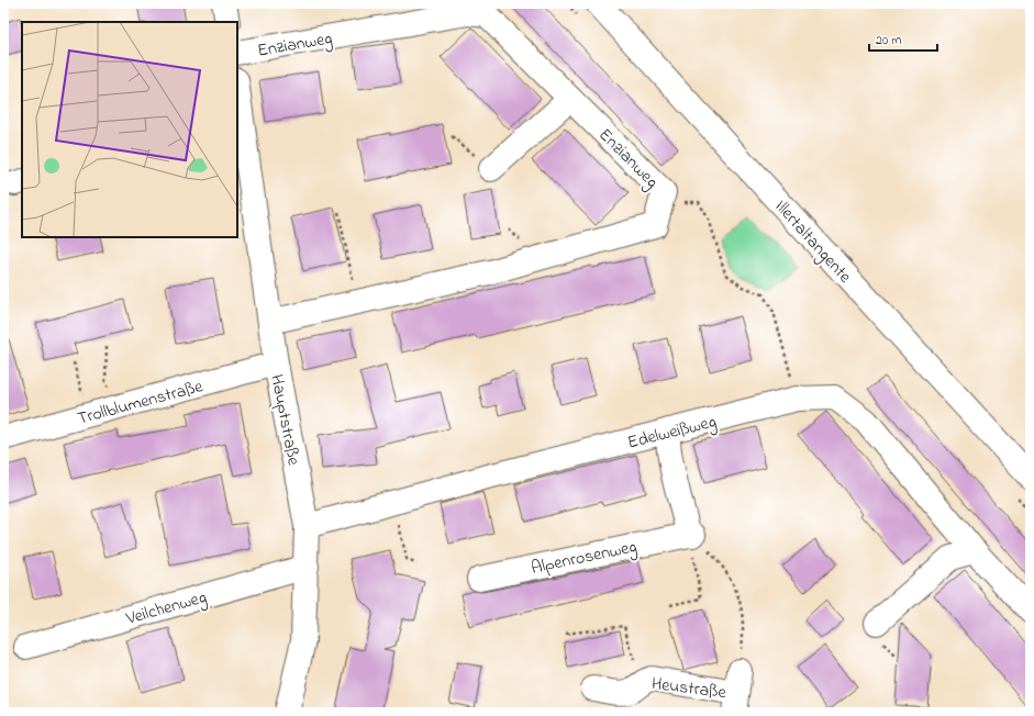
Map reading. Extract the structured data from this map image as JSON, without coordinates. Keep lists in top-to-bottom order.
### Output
{
  "streets": {
    "street": [
      "Enzianweg",
      "Illertaltangente",
      "Trollblumenstraße",
      "Hauptstraße",
      "Edelweißweg",
      "Alpenrosenweg",
      "Veilchenweg",
      "Heustraße"
    ]
  },
  "crossings": [
    ["Enzianweg", "Hauptstraße"],
    ["Trollblumenstraße", "Hauptstraße"],
    ["Hauptstraße", "Edelweißweg"],
    ["Hauptstraße", "Veilchenweg"]
  ],
  "scale_bar": "20 m"
}
